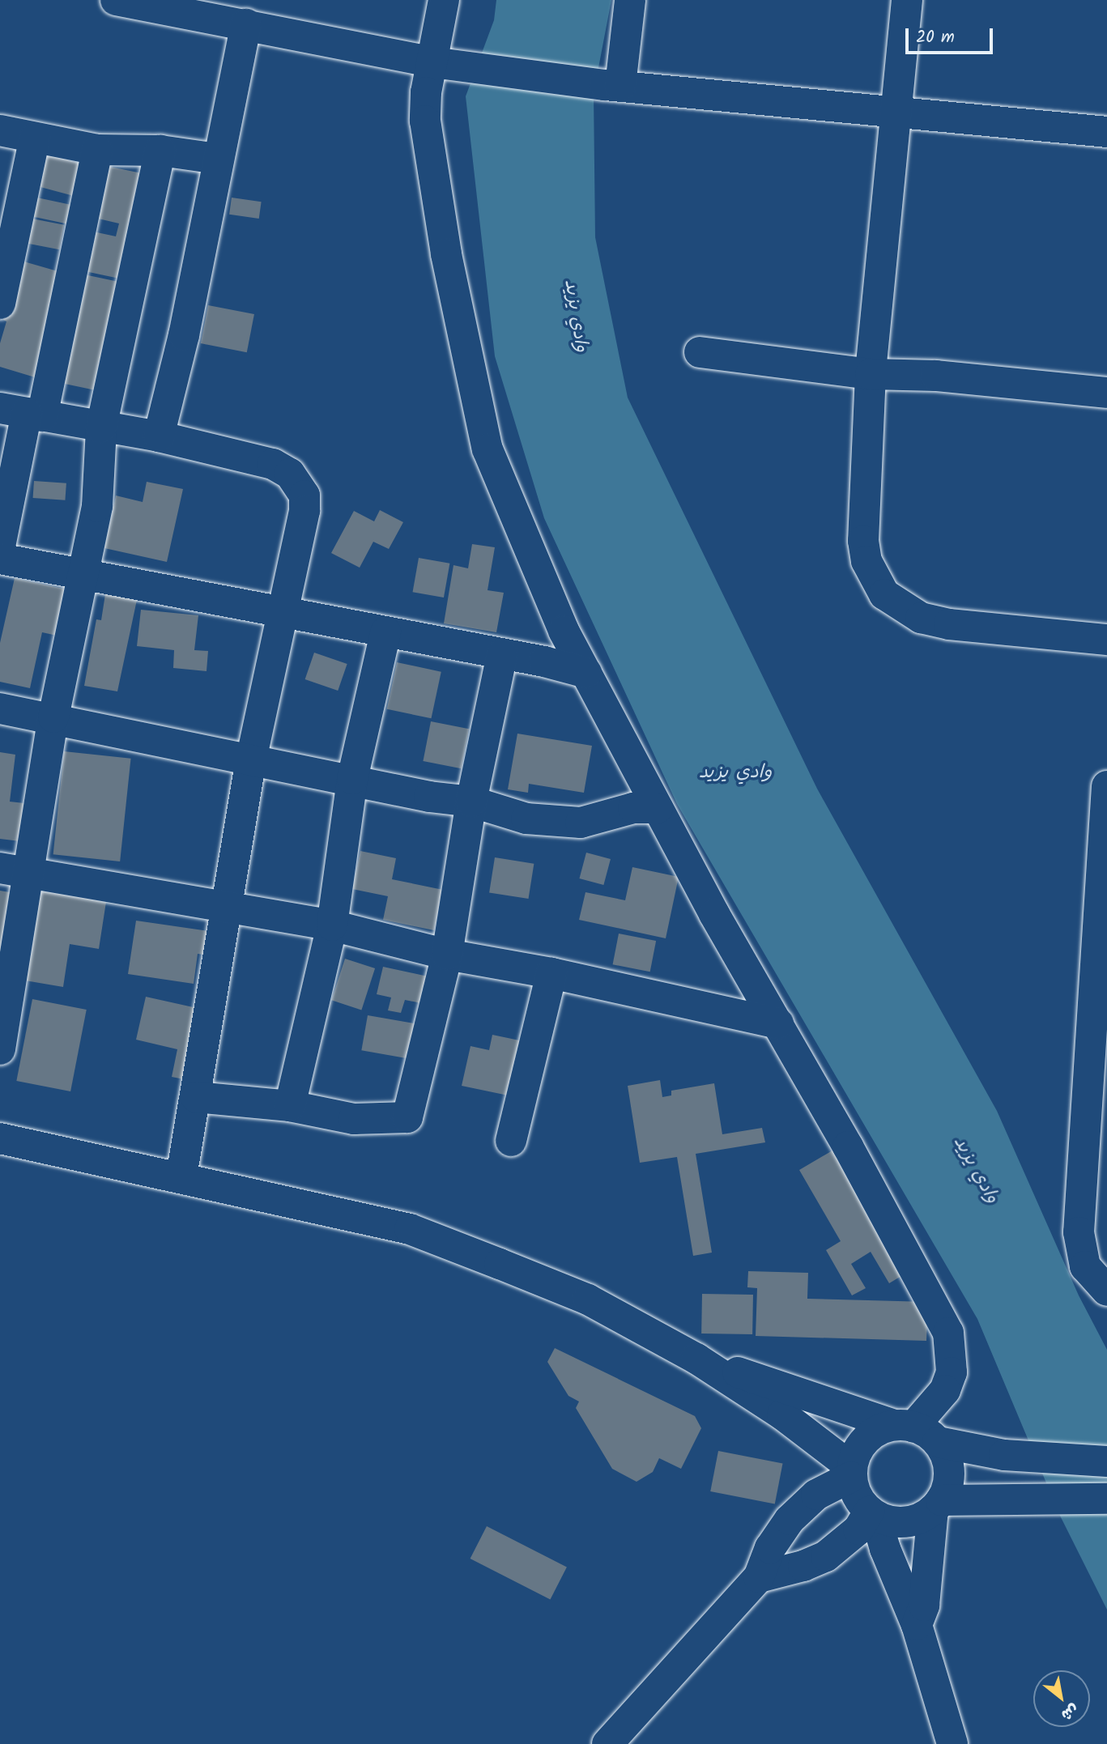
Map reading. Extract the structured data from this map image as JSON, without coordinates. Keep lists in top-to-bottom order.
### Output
{
  "water": ["وادي يزيد"],
  "scale_bar": "20 m",
  "north": "bottom right"
}
